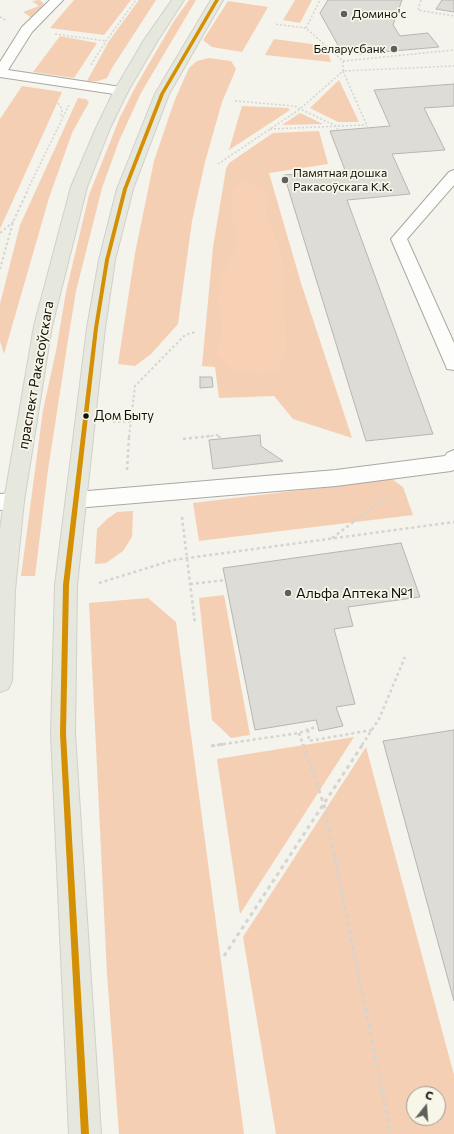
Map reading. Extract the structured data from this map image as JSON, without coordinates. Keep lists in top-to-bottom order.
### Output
{
  "streets": {
    "main road": ["праспект Ракасоўскага"]
  },
  "places": [
    "Домино'c",
    "Беларусбанк",
    "Памятная дошка Ракасоўскага К.К.",
    "Дом Быту",
    "Альфа Аптека №1"
  ],
  "north": "top"
}
